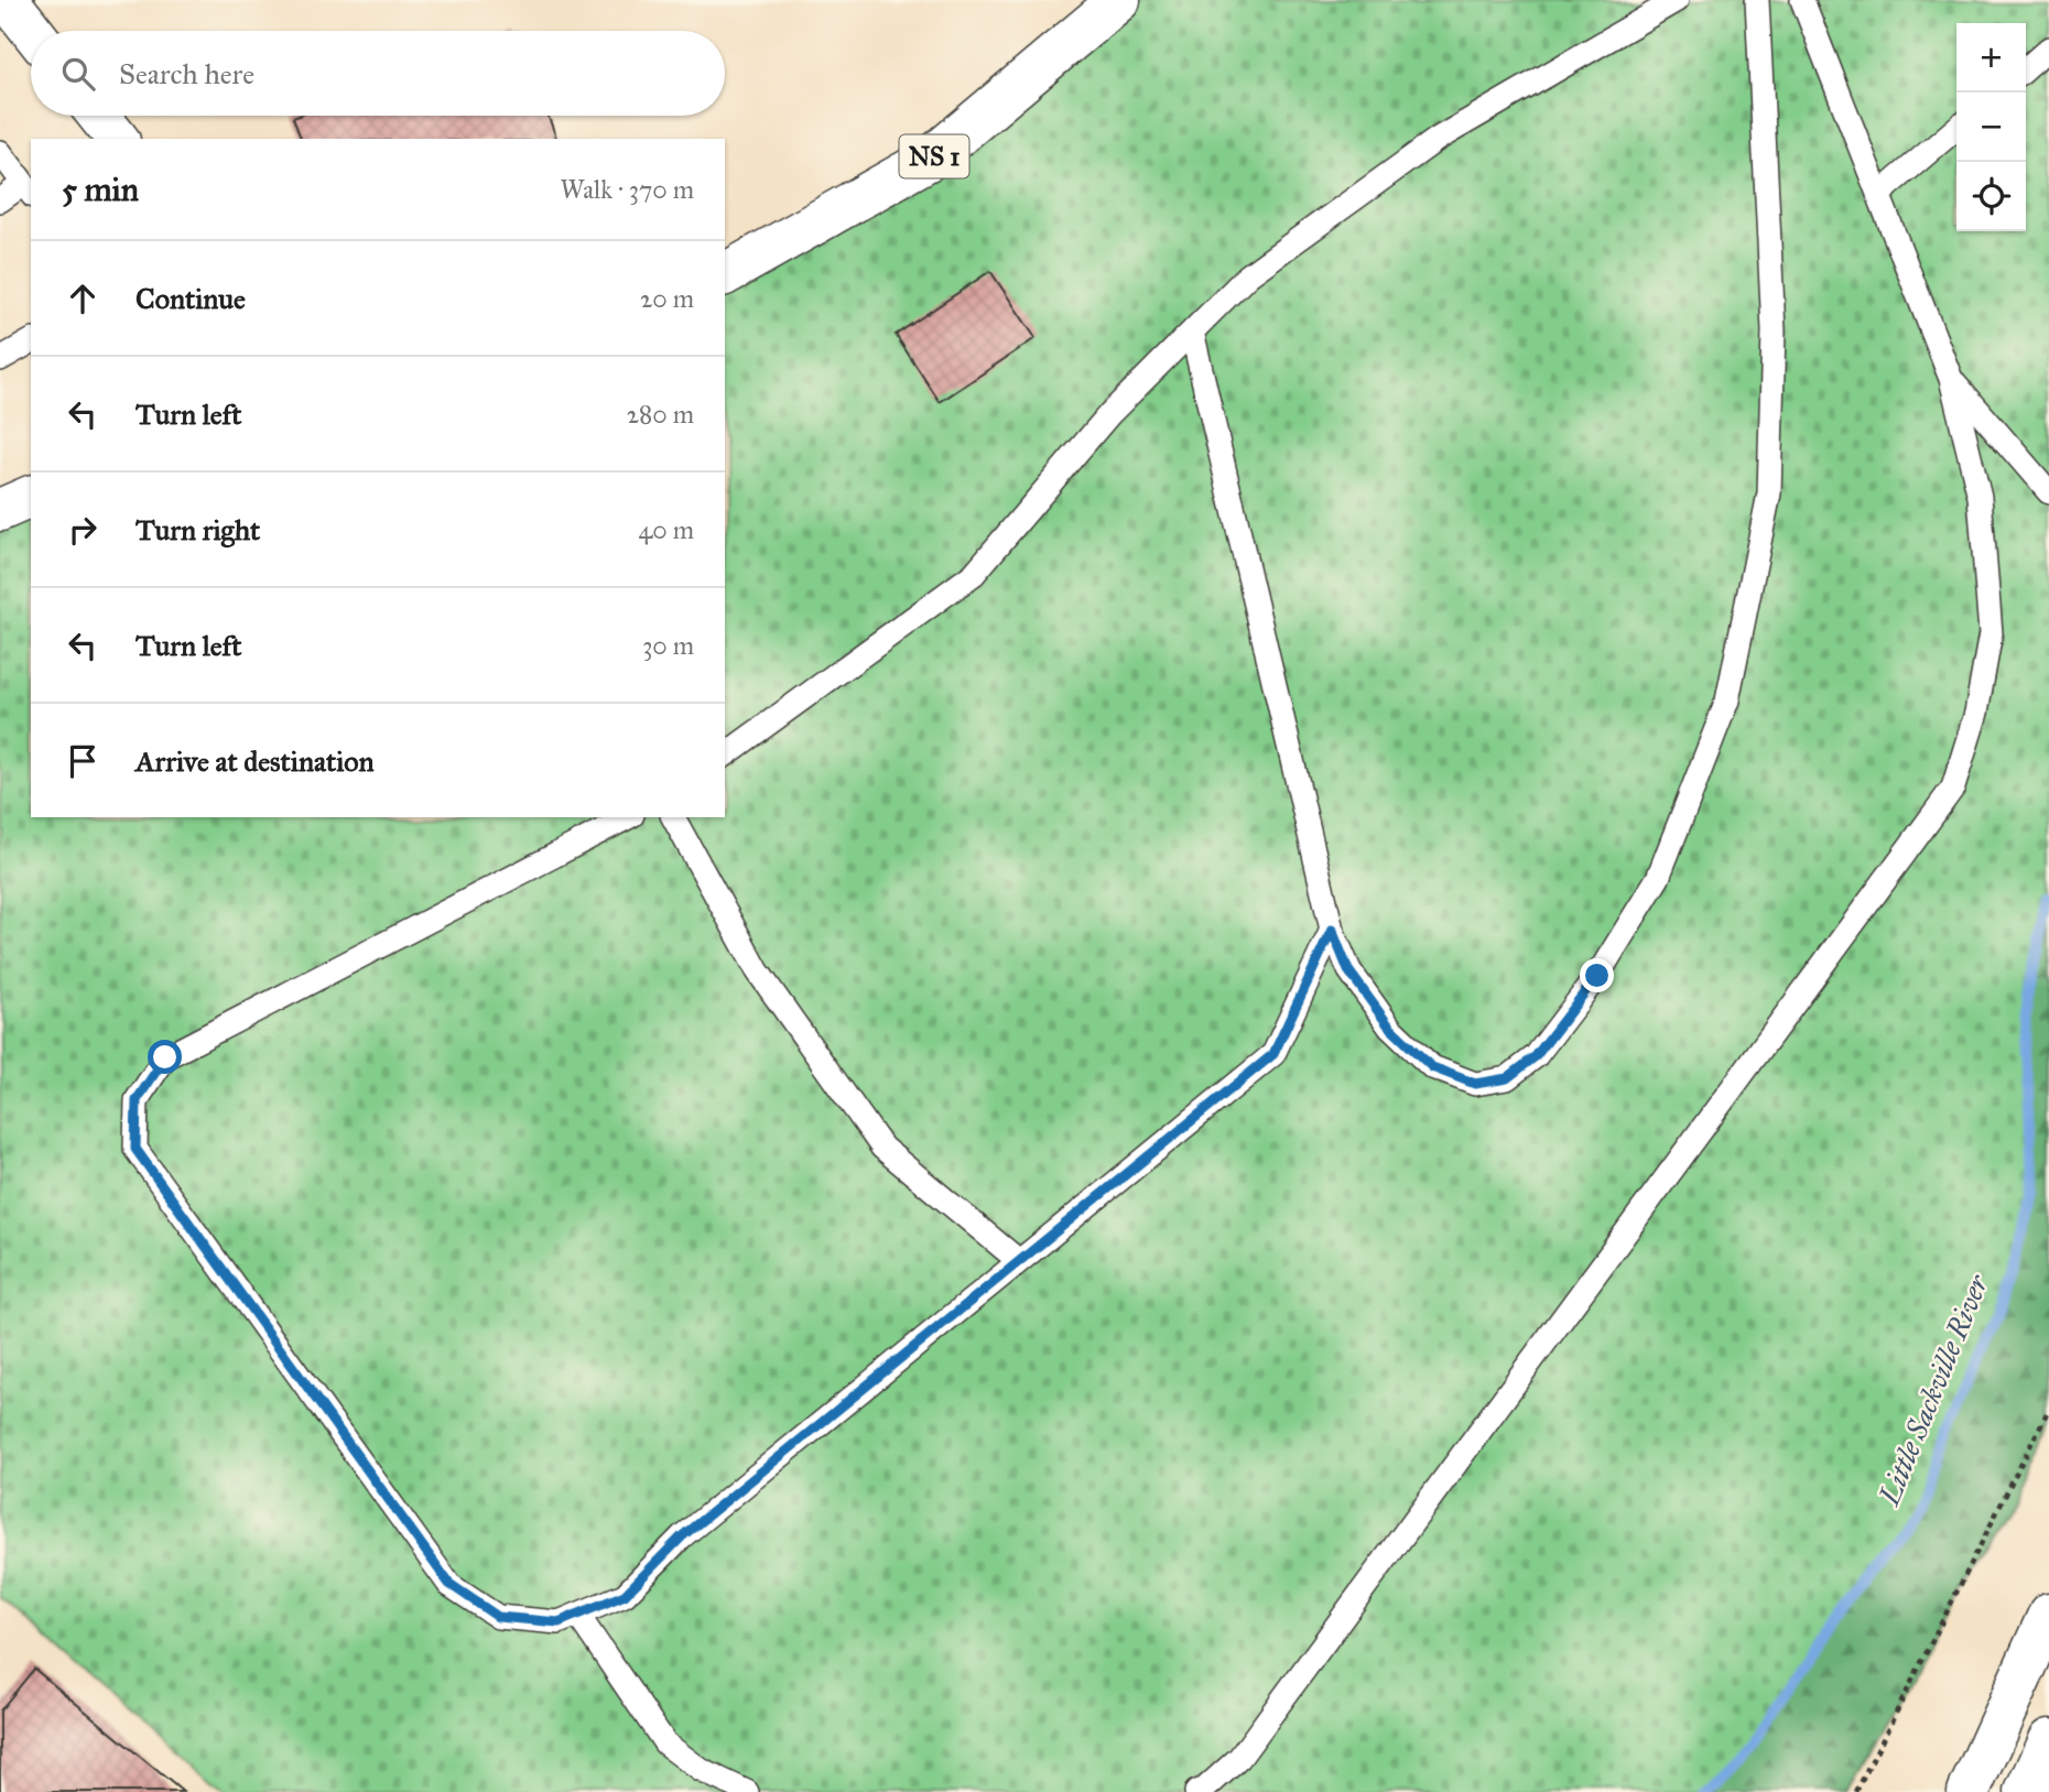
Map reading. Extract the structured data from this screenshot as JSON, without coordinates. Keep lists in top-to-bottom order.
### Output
{
  "streets": {
    "main road": ["NS 1"]
  },
  "water": ["Little Sackville River"],
  "page": {
    "map_buttons": ["+", "−"],
    "search": "Search here",
    "heading": ["5 min", "Walk · 370 m"],
    "list": [
      ["Continue", "20 m"],
      ["Turn left", "280 m"],
      ["Turn right", "40 m"],
      ["Turn left", "30 m"],
      "Arrive at destination"
    ]
  }
}
